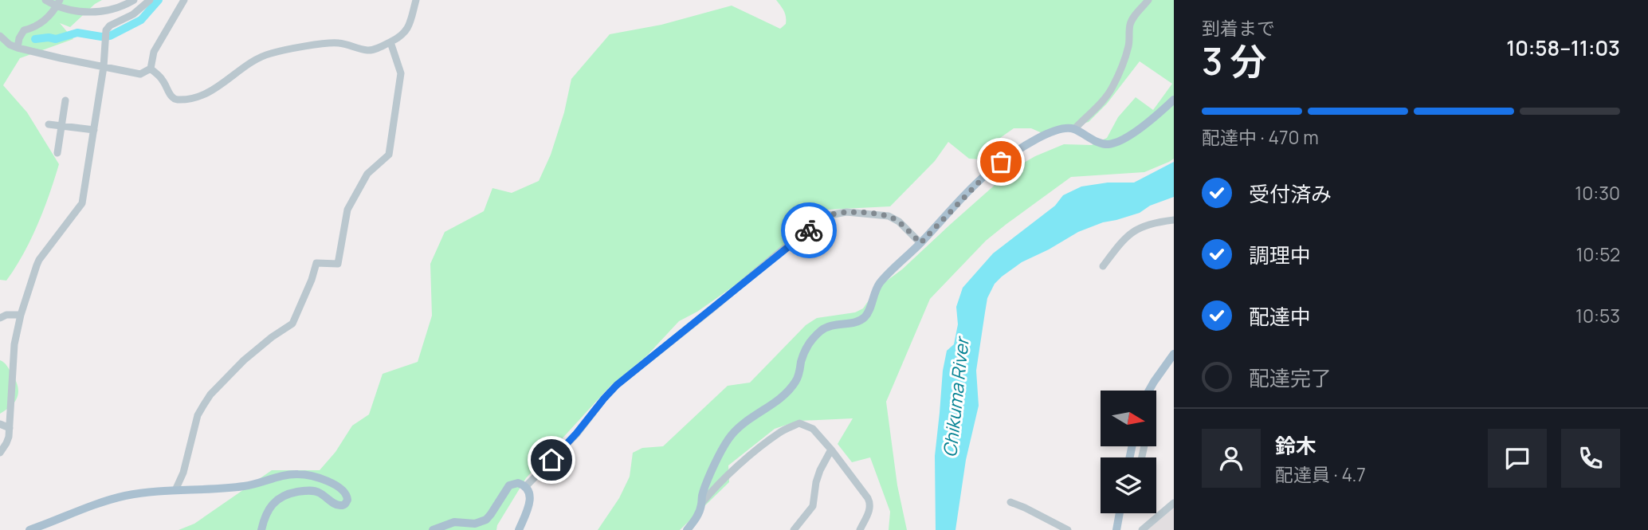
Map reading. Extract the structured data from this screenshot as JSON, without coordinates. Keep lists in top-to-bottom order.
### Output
{
  "water": ["Chikuma River"],
  "north": "right",
  "page": {
    "heading": ["3 分", "到着まで", "10:58–11:03"],
    "panel": ["鈴木", "配達員 · 4.7"],
    "bar": "配達中 · 470 m",
    "list": [
      ["受付済み", "10:30"],
      ["調理中", "10:52"],
      ["配達中", "10:53"],
      "配達完了"
    ]
  }
}
